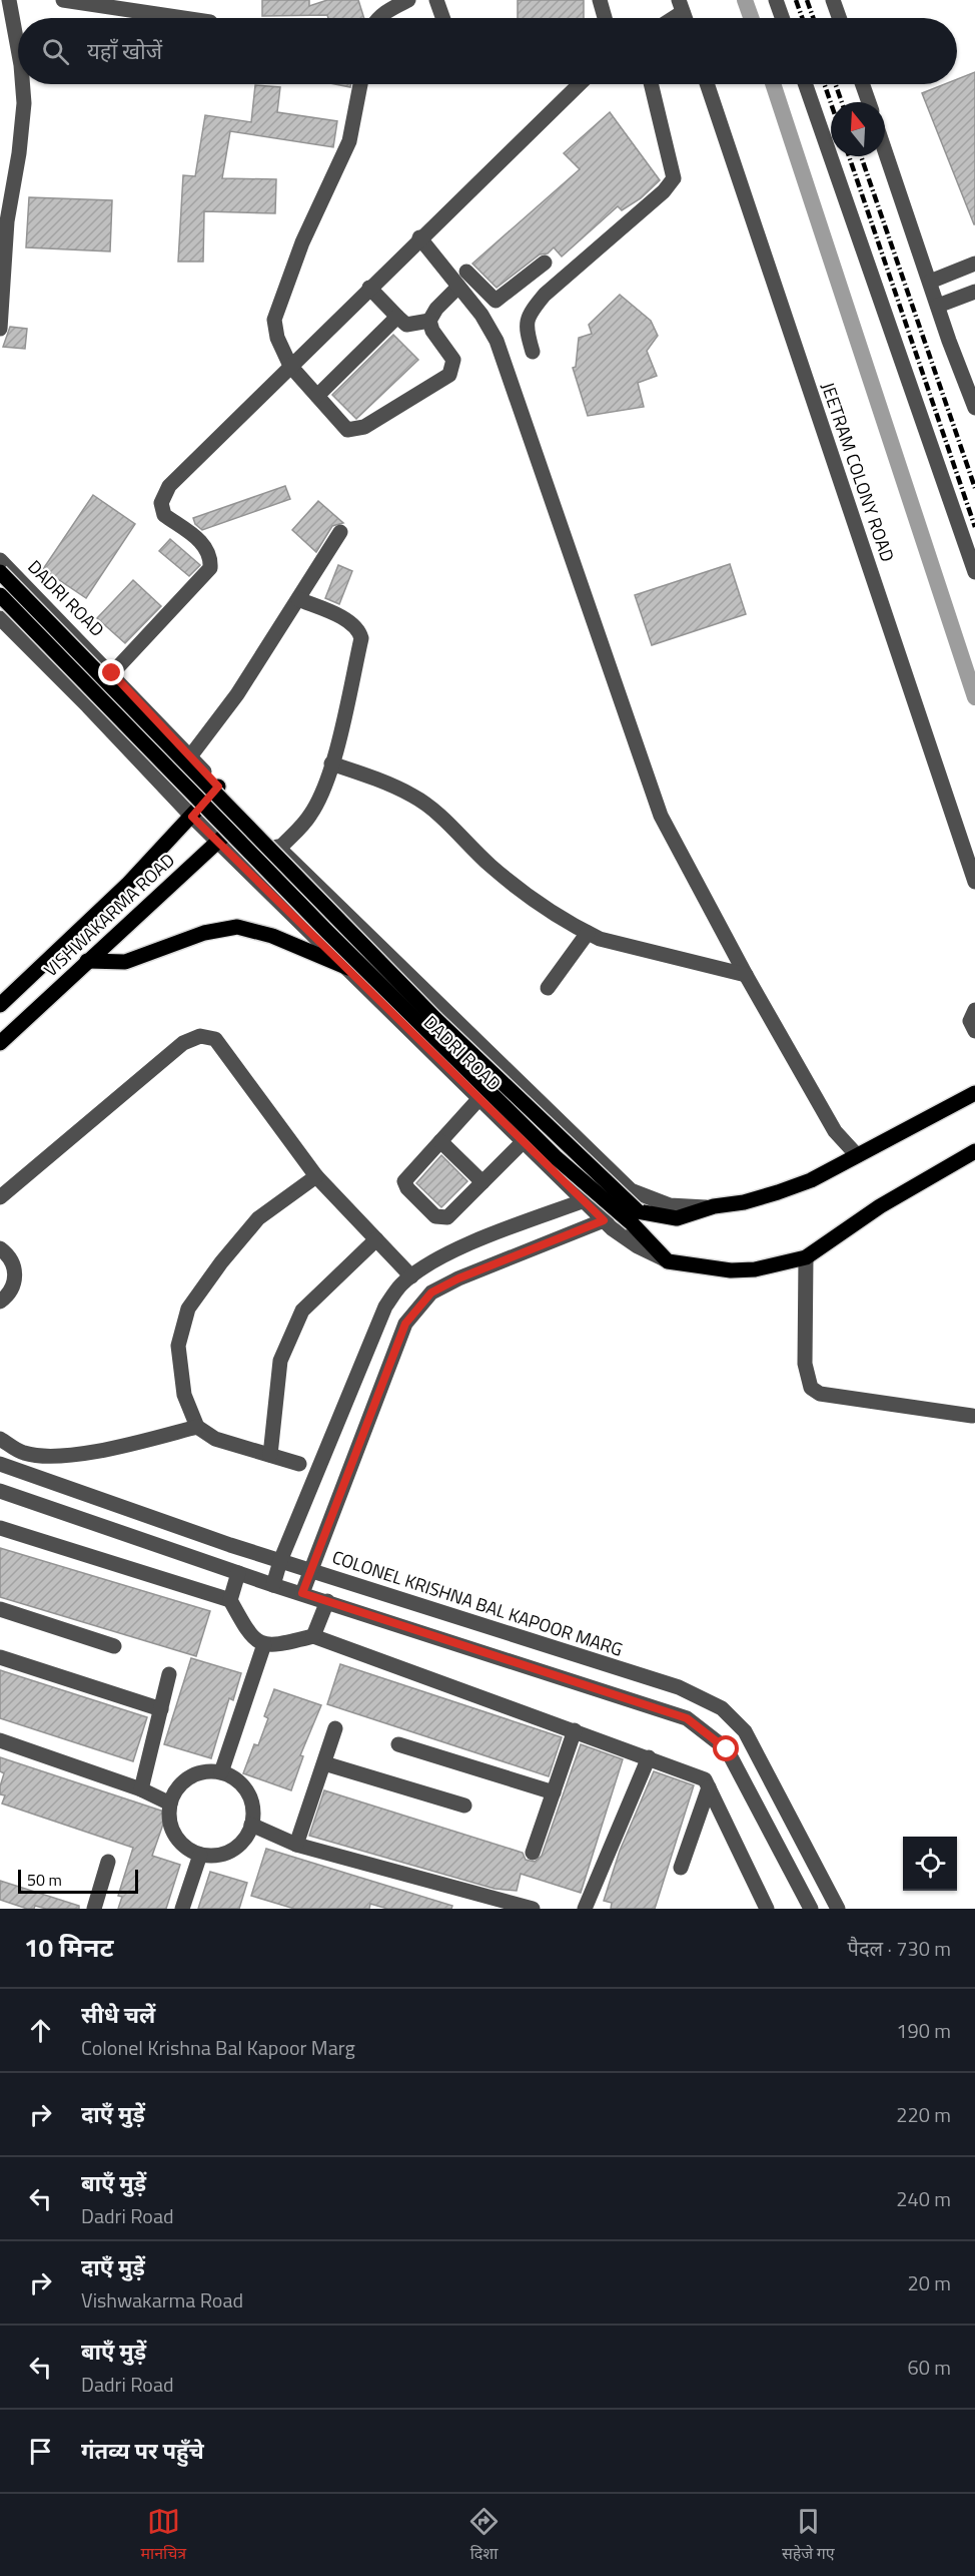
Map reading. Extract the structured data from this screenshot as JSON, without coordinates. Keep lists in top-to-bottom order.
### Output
{
  "streets": {
    "main road": ["DADRI ROAD", "VISHWAKARMA ROAD"],
    "street": ["JEETRAM COLONY ROAD", "COLONEL KRISHNA BAL KAPOOR MARG"]
  },
  "crossings": [
    ["DADRI ROAD", "VISHWAKARMA ROAD"]
  ],
  "scale_bar": "50 m",
  "north": "top",
  "page": {
    "search": "यहाँ खोजें",
    "scale": "50 m",
    "heading": ["10 मिनट", "पैदल · 730 m"],
    "list": [
      ["सीधे चलें", "Colonel Krishna Bal Kapoor Marg", "190 m"],
      ["दाएँ मुड़ें", "220 m"],
      ["बाएँ मुड़ें", "Dadri Road", "240 m"],
      ["दाएँ मुड़ें", "Vishwakarma Road", "20 m"],
      ["बाएँ मुड़ें", "Dadri Road", "60 m"],
      "गंतव्य पर पहुँचे"
    ],
    "nav": ["मानचित्र", "दिशा", "सहेजे गए"]
  }
}
